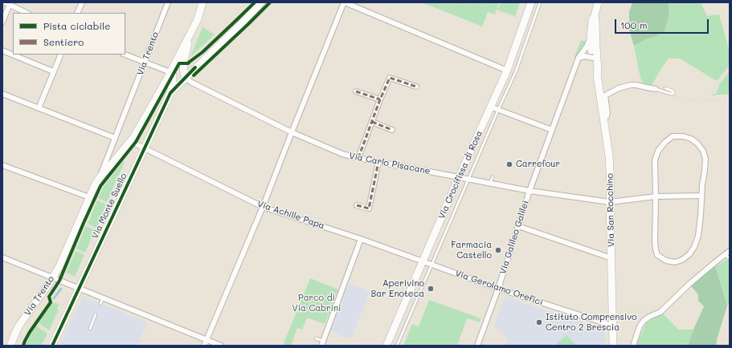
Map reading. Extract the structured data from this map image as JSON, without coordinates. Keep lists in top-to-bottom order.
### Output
{
  "streets": {
    "main road": [
      "Via Trento",
      "Via Crocifissa di Rosa",
      "Via Monte Suello",
      "Via San Rocchino"
    ],
    "street": [
      "Via Carlo Pisacane",
      "Via Achille Papa",
      "Via Galileo Galilei",
      "Via Gerolamo Orefici"
    ]
  },
  "crossings": [
    ["Via Trento", "Via Achille Papa"],
    ["Via Carlo Pisacane", "Via Crocifissa di Rosa"],
    ["Via Carlo Pisacane", "Via Monte Suello"],
    ["Via Carlo Pisacane", "Via San Rocchino"],
    ["Via Carlo Pisacane", "Via Galileo Galilei"],
    ["Via Crocifissa di Rosa", "Via Achille Papa"],
    ["Via Crocifissa di Rosa", "Via Gerolamo Orefici"],
    ["Via Monte Suello", "Via Achille Papa"],
    ["Via San Rocchino", "Via Galileo Galilei"],
    ["Via San Rocchino", "Via Gerolamo Orefici"],
    ["Via Achille Papa", "Via Gerolamo Orefici"],
    ["Via Galileo Galilei", "Via Gerolamo Orefici"]
  ],
  "parks": ["Parco di Via Cabrini"],
  "places": [
    "Carrefour",
    "Farmacia Castello",
    "Aperivino Bar Enoteca",
    "Istituto Comprensivo Centro 2 Brescia"
  ],
  "legend": ["Pista ciclabile", "Sentiero"],
  "scale_bar": "100 m"
}
